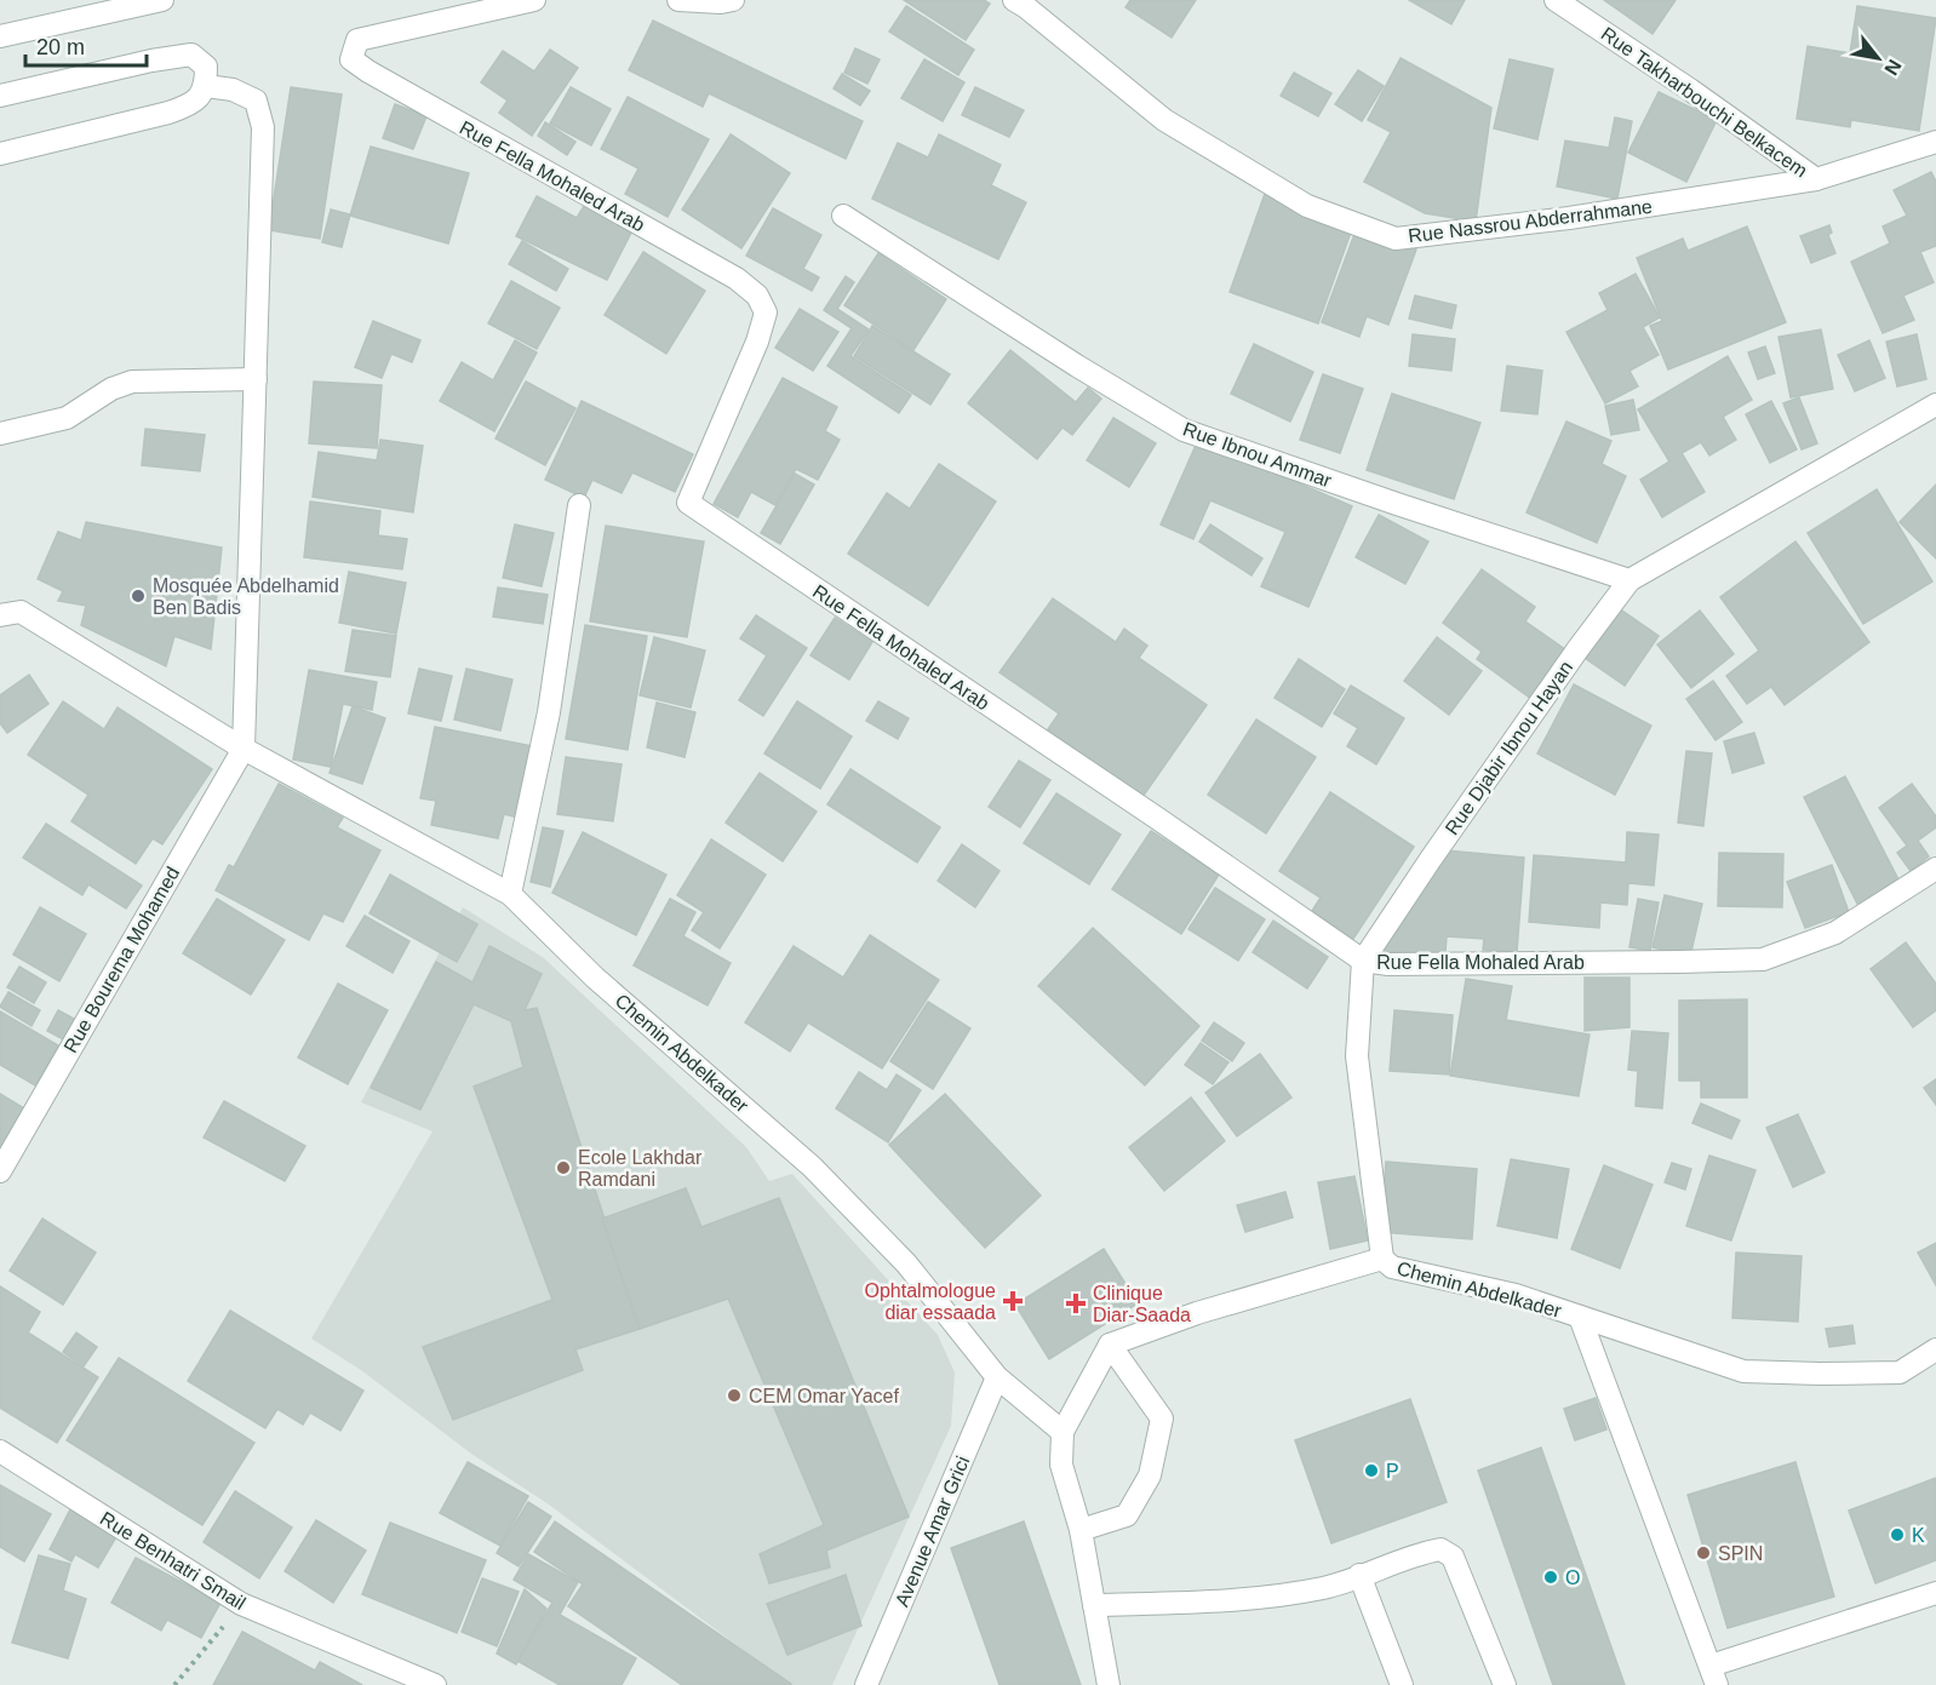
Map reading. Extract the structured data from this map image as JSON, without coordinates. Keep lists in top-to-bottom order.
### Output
{
  "streets": {
    "street": [
      "Rue Takharbouchi Belkacem",
      "Rue Fella Mohaled Arab",
      "Rue Nassrou Abderrahmane",
      "Rue Ibnou Ammar",
      "Rue Djabir Ibnou Hayan",
      "Rue Bourema Mohamed",
      "Chemin Abdelkader",
      "Avenue Amar Grici",
      "Rue Benhatri Smail"
    ]
  },
  "crossings": [
    ["Rue Takharbouchi Belkacem", "Rue Nassrou Abderrahmane"],
    ["Rue Fella Mohaled Arab", "Rue Djabir Ibnou Hayan"],
    ["Rue Ibnou Ammar", "Rue Djabir Ibnou Hayan"],
    ["Rue Djabir Ibnou Hayan", "Chemin Abdelkader"],
    ["Rue Bourema Mohamed", "Chemin Abdelkader"],
    ["Chemin Abdelkader", "Avenue Amar Grici"]
  ],
  "places": {
    "other": [
      "Mosquée Abdelhamid Ben Badis",
      "Ecole Lakhdar Ramdani",
      "CEM Omar Yacef",
      "P",
      "K",
      "SPIN",
      "O"
    ],
    "health": ["Ophtalmologue diar essaada", "Clinique Diar-Saada"]
  },
  "scale_bar": "20 m",
  "north": "bottom right"
}
